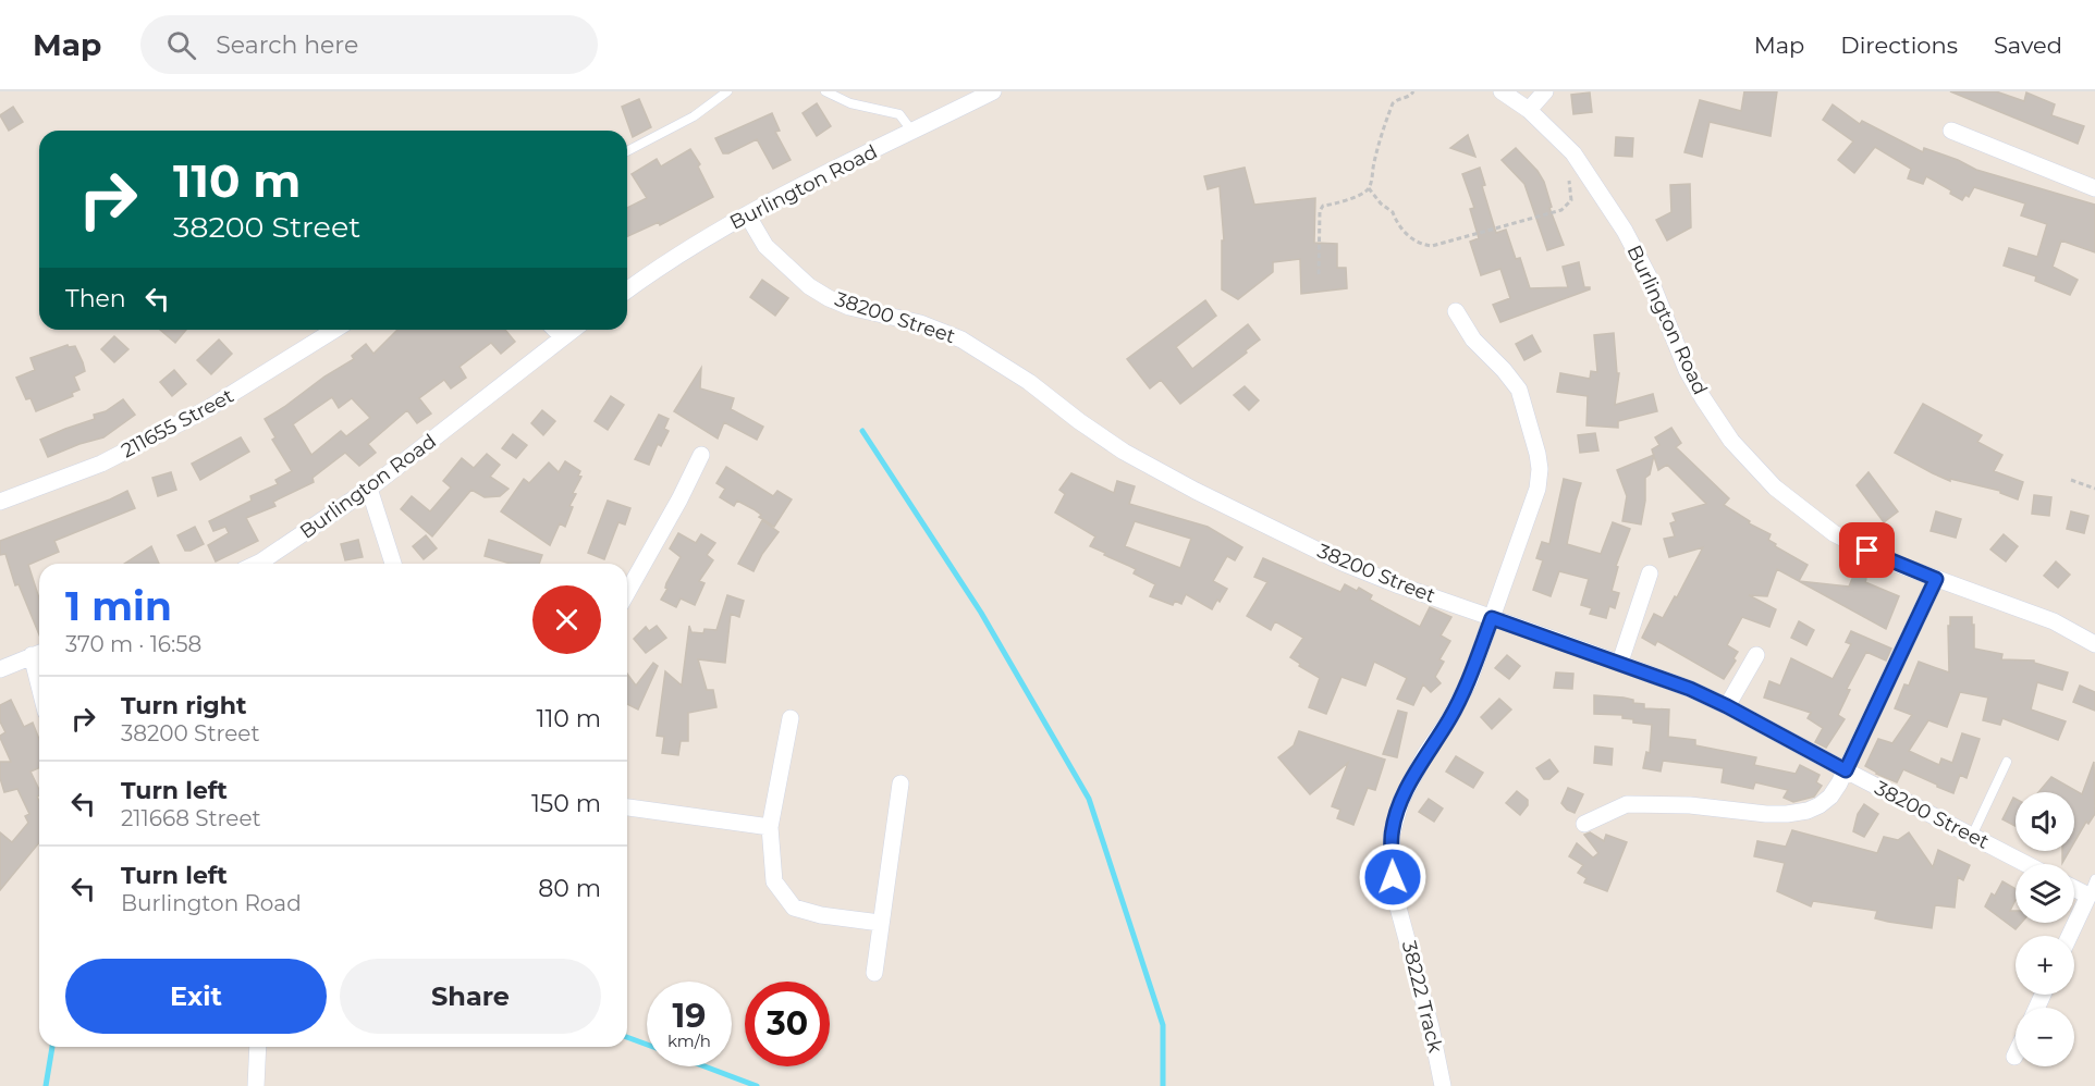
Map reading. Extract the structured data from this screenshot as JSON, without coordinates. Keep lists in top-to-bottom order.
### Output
{
  "streets": {
    "street": [
      "Burlington Road",
      "38200 Street",
      "211655 Street",
      "38222 Track"
    ]
  },
  "crossings": [
    ["Burlington Road", "38200 Street"],
    ["38200 Street", "38222 Track"]
  ],
  "page": {
    "header": "Map",
    "search": "Search here",
    "nav": ["Map", "Directions", "Saved"],
    "turn": ["110 m", "38200 Street"],
    "then": "Then",
    "heading": ["1 min", "370 m · 16:58"],
    "list": [
      {
        "name": "Turn right",
        "note": "38200 Street",
        "value": "110 m"
      },
      {
        "name": "Turn left",
        "note": "211668 Street",
        "value": "150 m"
      },
      {
        "name": "Turn left",
        "note": "Burlington Road",
        "value": "80 m"
      }
    ],
    "map_buttons": ["+", "−"],
    "buttons": ["Exit", "Share"],
    "speed": "19 km/h",
    "limit": "30"
  }
}
